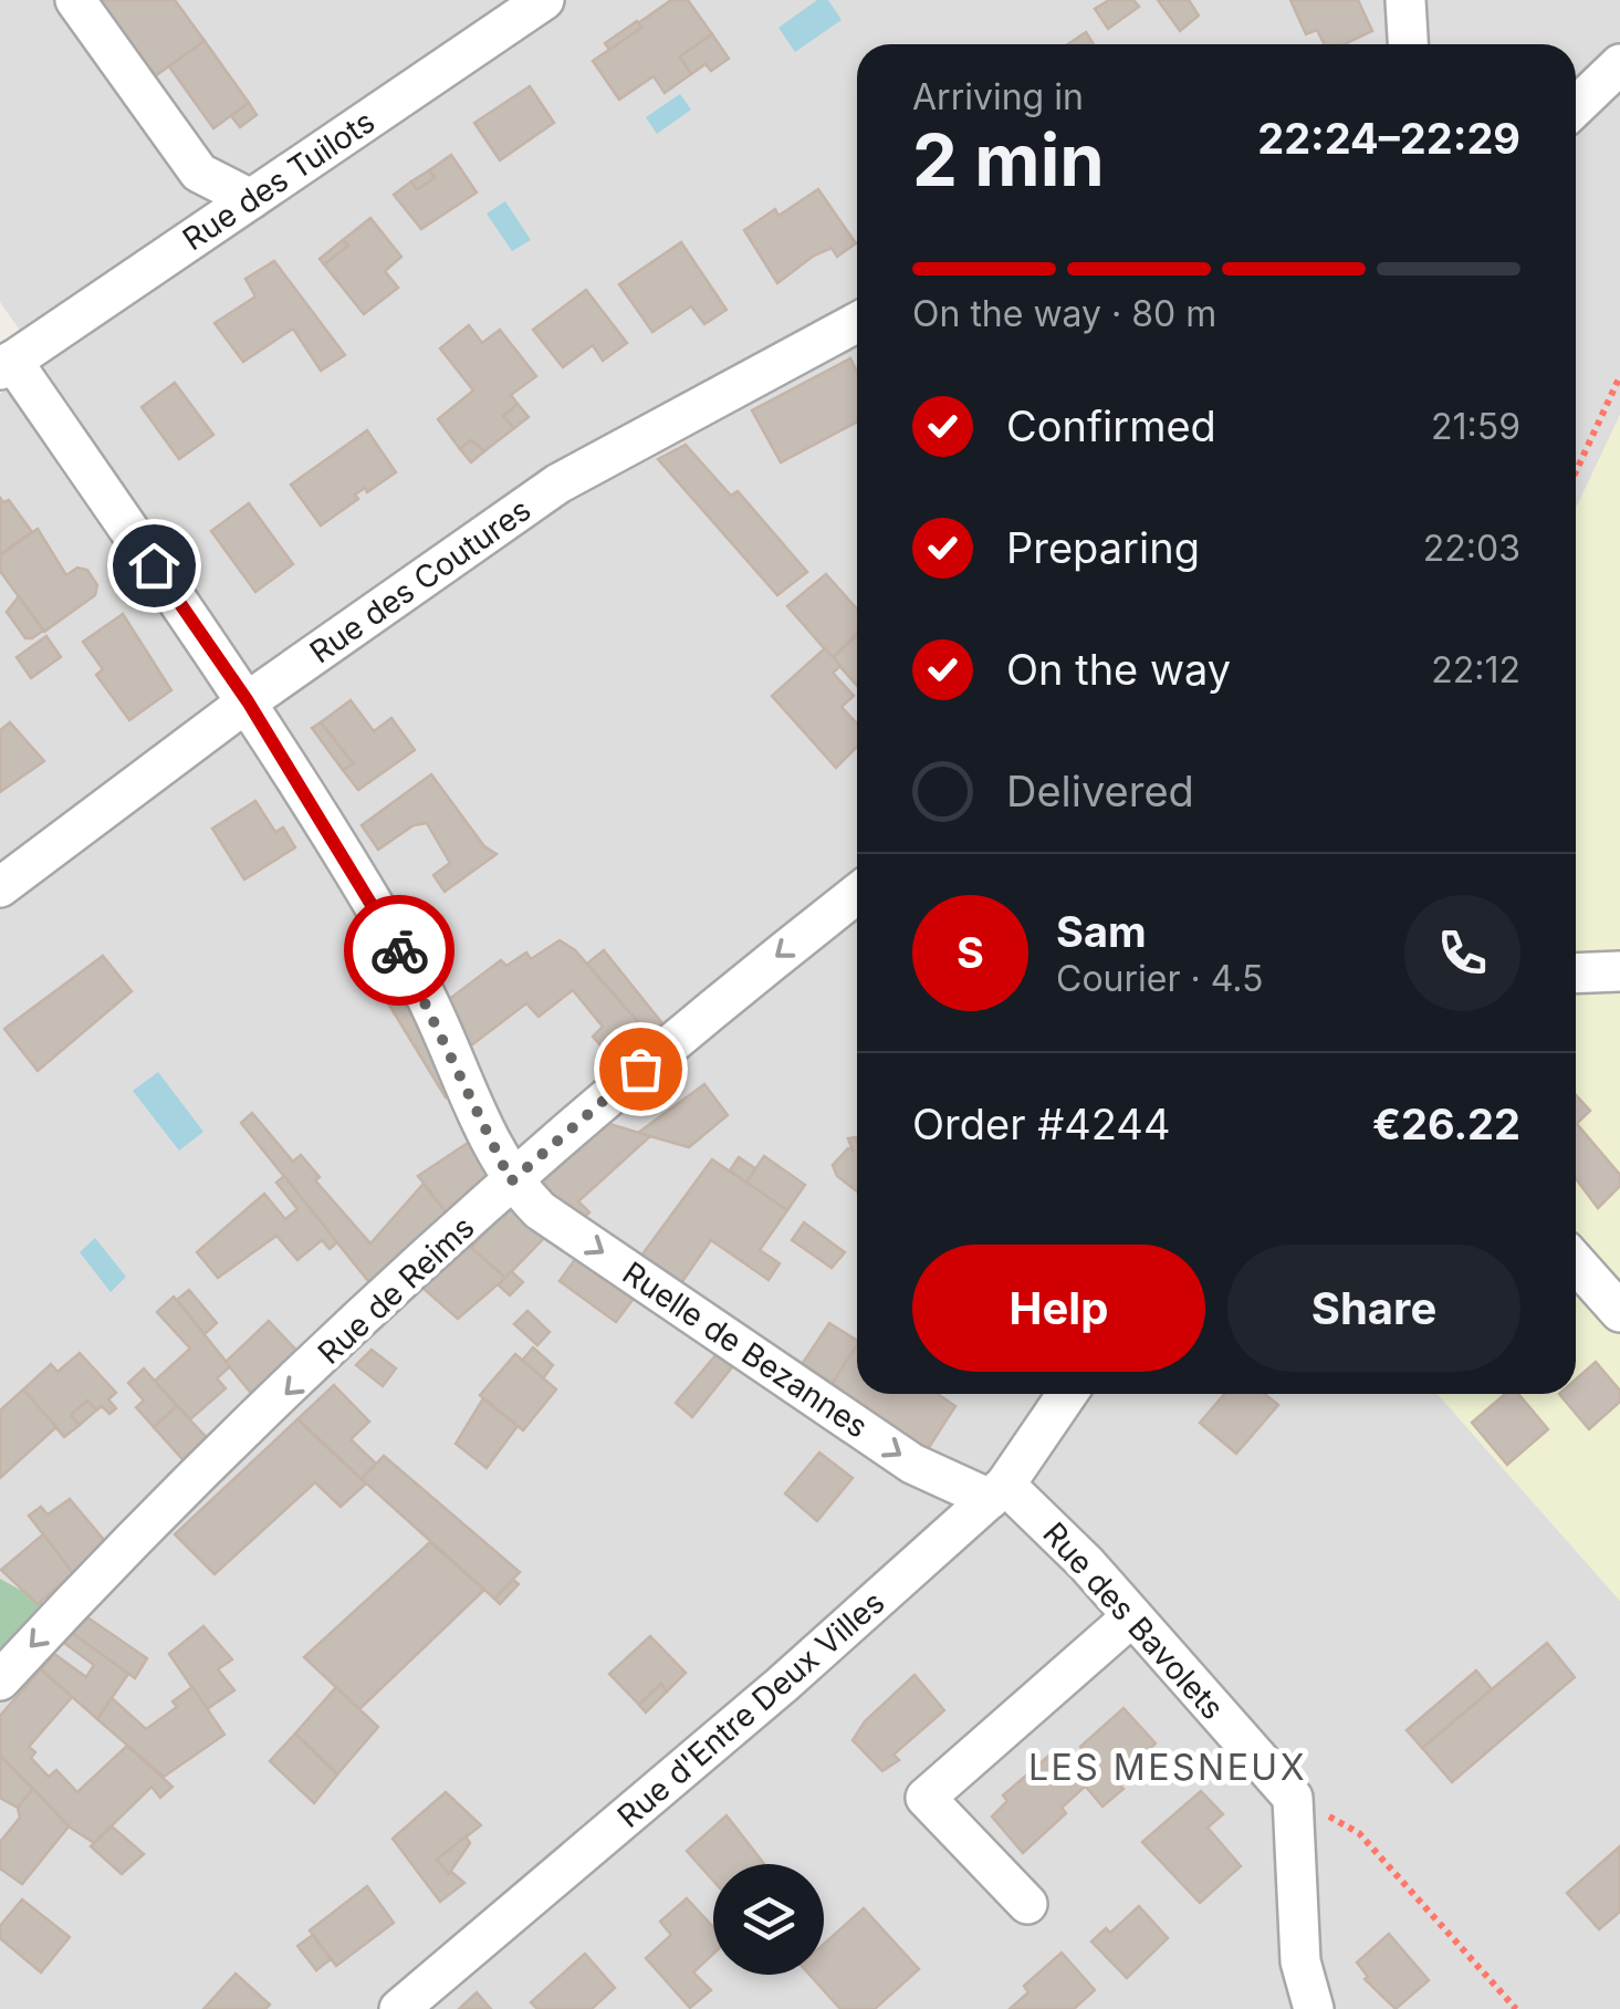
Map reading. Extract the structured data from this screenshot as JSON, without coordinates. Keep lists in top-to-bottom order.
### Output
{
  "streets": {
    "street": [
      "Rue des Tuilots",
      "Rue des Coutures",
      "Rue de Reims",
      "Ruelle de Bezannes",
      "Rue des Bavolets",
      "Rue d'Entre Deux Villes"
    ]
  },
  "crossings": [
    ["Rue de Reims", "Ruelle de Bezannes"],
    ["Ruelle de Bezannes", "Rue des Bavolets"],
    ["Ruelle de Bezannes", "Rue d'Entre Deux Villes"],
    ["Rue des Bavolets", "Rue d'Entre Deux Villes"]
  ],
  "one_way": ["Rue de Reims", "Ruelle de Bezannes"],
  "districts": ["LES MESNEUX"],
  "page": {
    "heading": ["2 min", "Arriving in", "22:24–22:29"],
    "panel": [
      "Sam",
      "Courier · 4.5",
      "Order #4244",
      "€26.22"
    ],
    "bar": "On the way · 80 m",
    "list": [
      ["Confirmed", "21:59"],
      ["Preparing", "22:03"],
      ["On the way", "22:12"],
      "Delivered"
    ],
    "round": "S",
    "buttons": ["Help", "Share"]
  }
}
